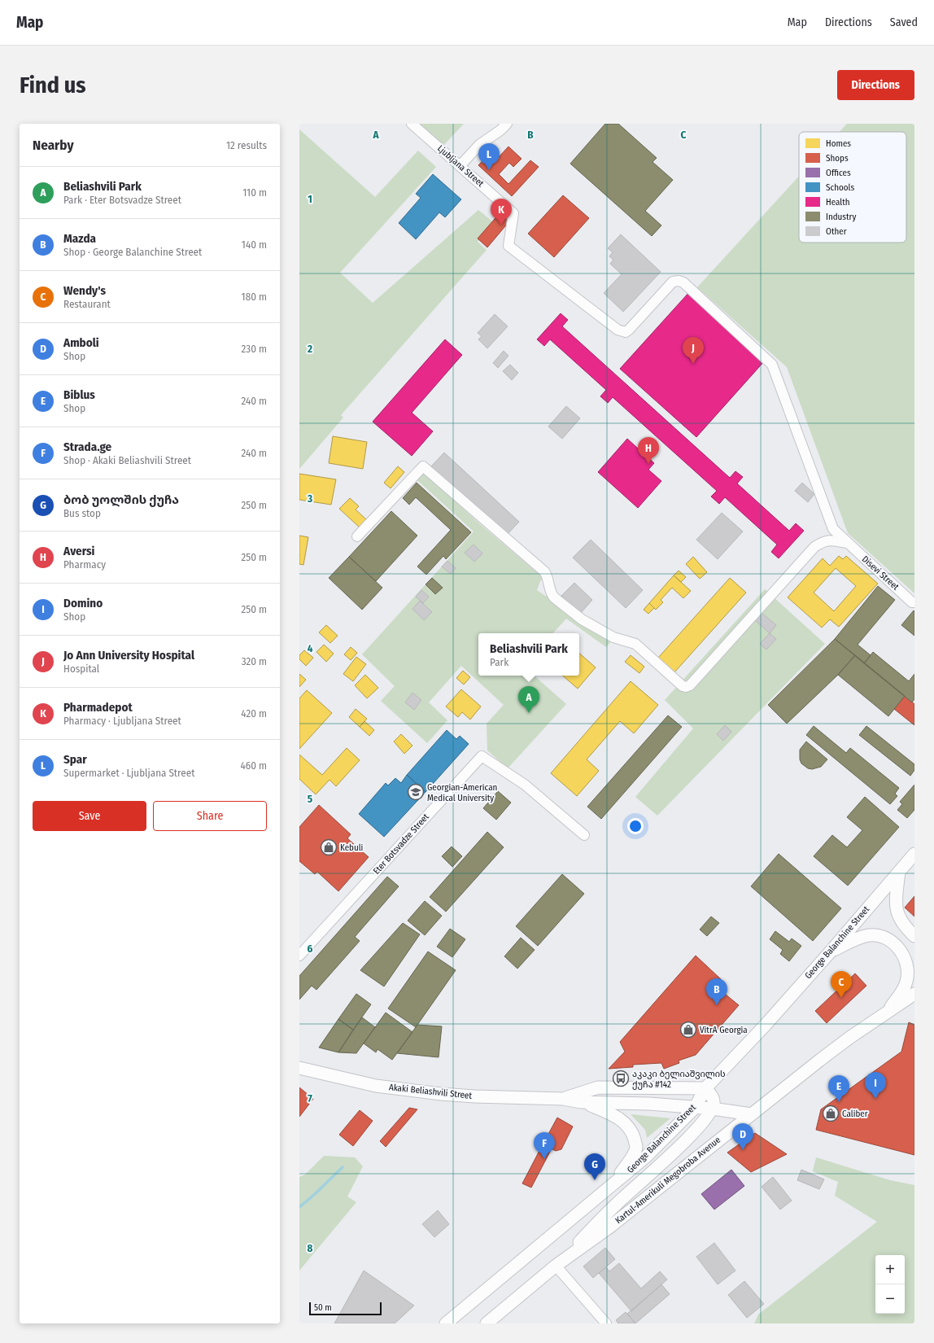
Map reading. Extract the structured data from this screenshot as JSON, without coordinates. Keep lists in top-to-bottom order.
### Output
{
  "streets": {
    "main road": ["George Balanchine Street", "Akaki Beliashvili Street", "Kartul-Amerikuli Megobroba Avenue"],
    "street": ["Ljubljana Street", "Disevi Street", "Eter Botsvadze Street"]
  },
  "crossings": [
    ["Ljubljana Street", "Disevi Street"],
    ["George Balanchine Street", "Akaki Beliashvili Street"],
    ["Akaki Beliashvili Street", "Kartul-Amerikuli Megobroba Avenue"]
  ],
  "places": {
    "school or university": ["Georgian-American Medical University"],
    "shop": ["Kebuli", "VitrA Georgia", "Caliber"],
    "bus stop": ["აკაკი ბელიაშვილის ქუჩა #142"]
  },
  "legend": [
    "Homes",
    "Shops",
    "Offices",
    "Schools",
    "Health",
    "Industry",
    "Other"
  ],
  "scale_bar": "50 m",
  "page": {
    "header": "Map",
    "nav": ["Map", "Directions", "Saved"],
    "buttons": [
      "Directions",
      ["Save", "Share"]
    ],
    "title": "Find us",
    "heading": ["Nearby", "12 results"],
    "pins": [
      "L",
      "K",
      "J",
      "H",
      "A",
      "C",
      "B",
      "I",
      "E",
      "D",
      "F",
      "G"
    ],
    "list": [
      {
        "mark": "A",
        "name": "Beliashvili Park",
        "note": "Park · Eter Botsvadze Street",
        "value": "110 m"
      },
      {
        "mark": "B",
        "name": "Mazda",
        "note": "Shop · George Balanchine Street",
        "value": "140 m"
      },
      {
        "mark": "C",
        "name": "Wendy's",
        "note": "Restaurant",
        "value": "180 m"
      },
      {
        "mark": "D",
        "name": "Amboli",
        "note": "Shop",
        "value": "230 m"
      },
      {
        "mark": "E",
        "name": "Biblus",
        "note": "Shop",
        "value": "240 m"
      },
      {
        "mark": "F",
        "name": "Strada.ge",
        "note": "Shop · Akaki Beliashvili Street",
        "value": "240 m"
      },
      {
        "mark": "G",
        "name": "ბობ უოლშის ქუჩა",
        "note": "Bus stop",
        "value": "250 m"
      },
      {
        "mark": "H",
        "name": "Aversi",
        "note": "Pharmacy",
        "value": "250 m"
      },
      {
        "mark": "I",
        "name": "Domino",
        "note": "Shop",
        "value": "250 m"
      },
      {
        "mark": "J",
        "name": "Jo Ann University Hospital",
        "note": "Hospital",
        "value": "320 m"
      },
      {
        "mark": "K",
        "name": "Pharmadepot",
        "note": "Pharmacy · Ljubljana Street",
        "value": "420 m"
      },
      {
        "mark": "L",
        "name": "Spar",
        "note": "Supermarket · Ljubljana Street",
        "value": "460 m"
      }
    ],
    "popup": ["Beliashvili Park", "Park"],
    "map_buttons": ["+", "−"],
    "scale": "50 m"
  },
  "grid": {
    "columns": ["A", "B", "C"],
    "rows": [
      "1",
      "2",
      "3",
      "4",
      "5",
      "6",
      "7",
      "8"
    ]
  }
}
